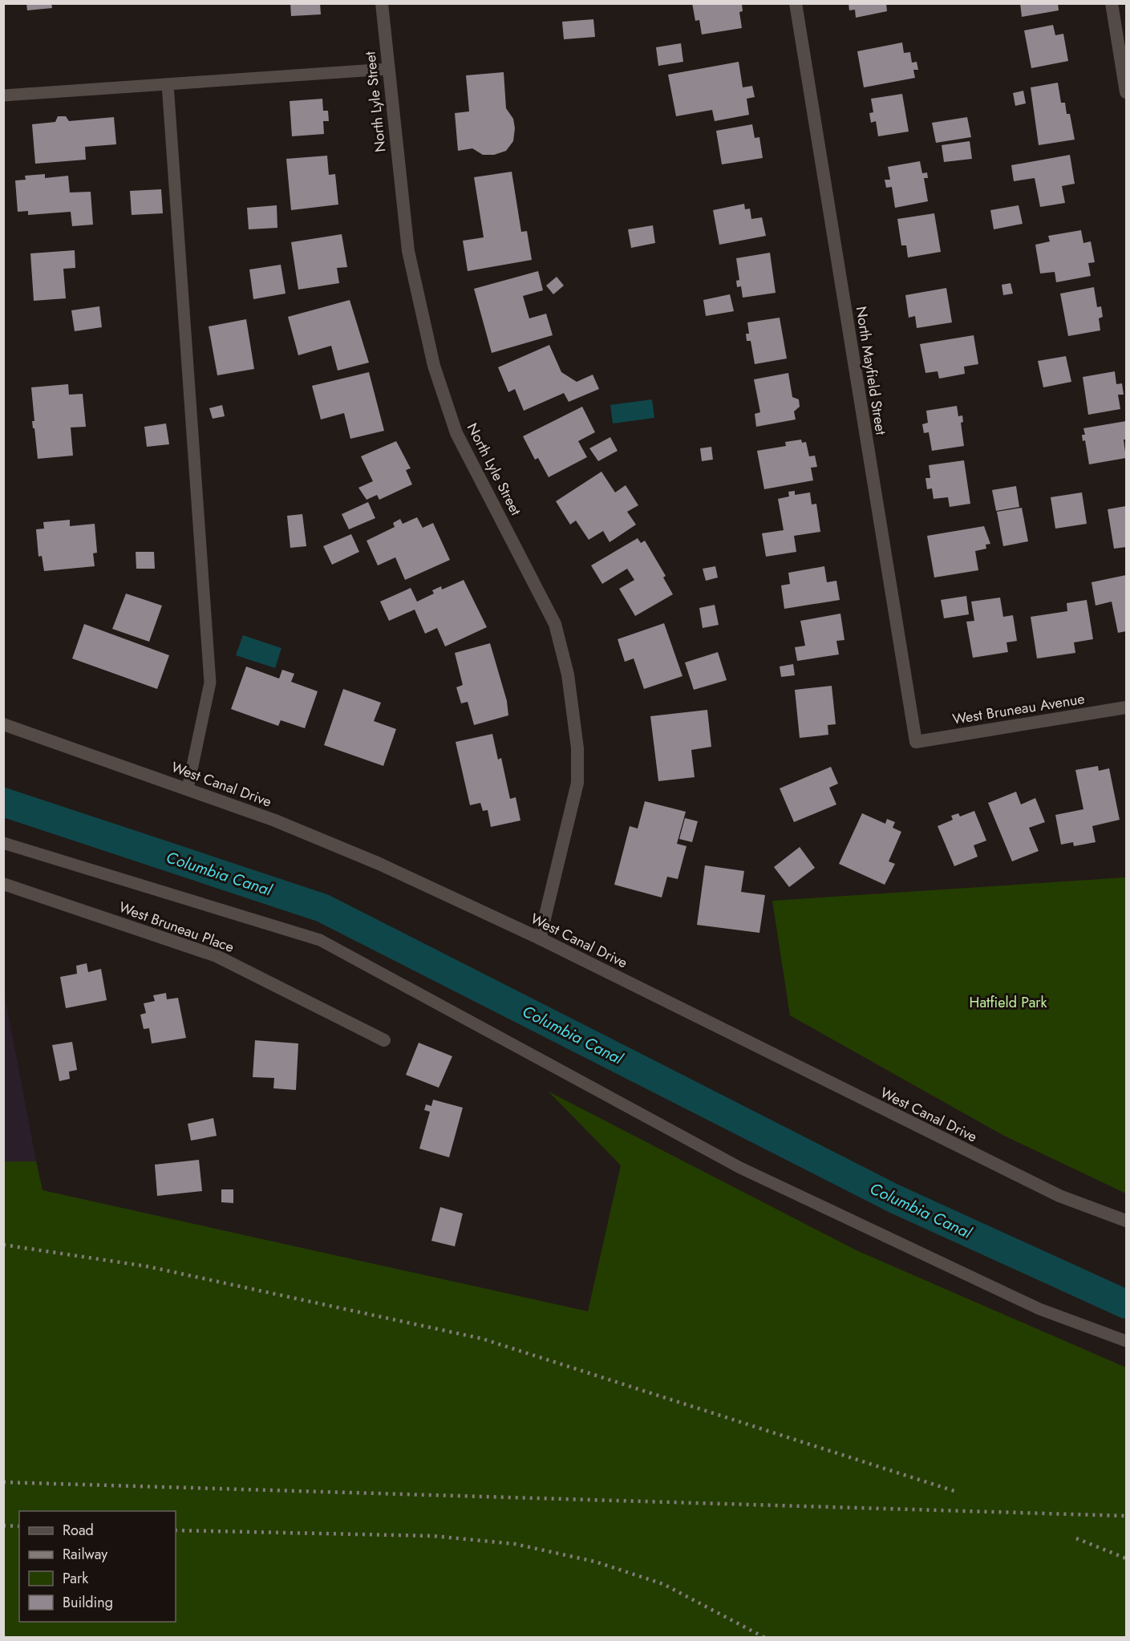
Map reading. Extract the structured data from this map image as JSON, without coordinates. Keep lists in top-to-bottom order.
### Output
{
  "streets": {
    "street": [
      "North Lyle Street",
      "North Mayfield Street",
      "West Bruneau Avenue",
      "West Canal Drive",
      "West Bruneau Place"
    ]
  },
  "crossings": [
    ["North Lyle Street", "West Canal Drive"],
    ["North Mayfield Street", "West Bruneau Avenue"]
  ],
  "water": ["Columbia Canal"],
  "parks": ["Hatfield Park"],
  "legend": [
    "Road",
    "Railway",
    "Park",
    "Building"
  ]
}
